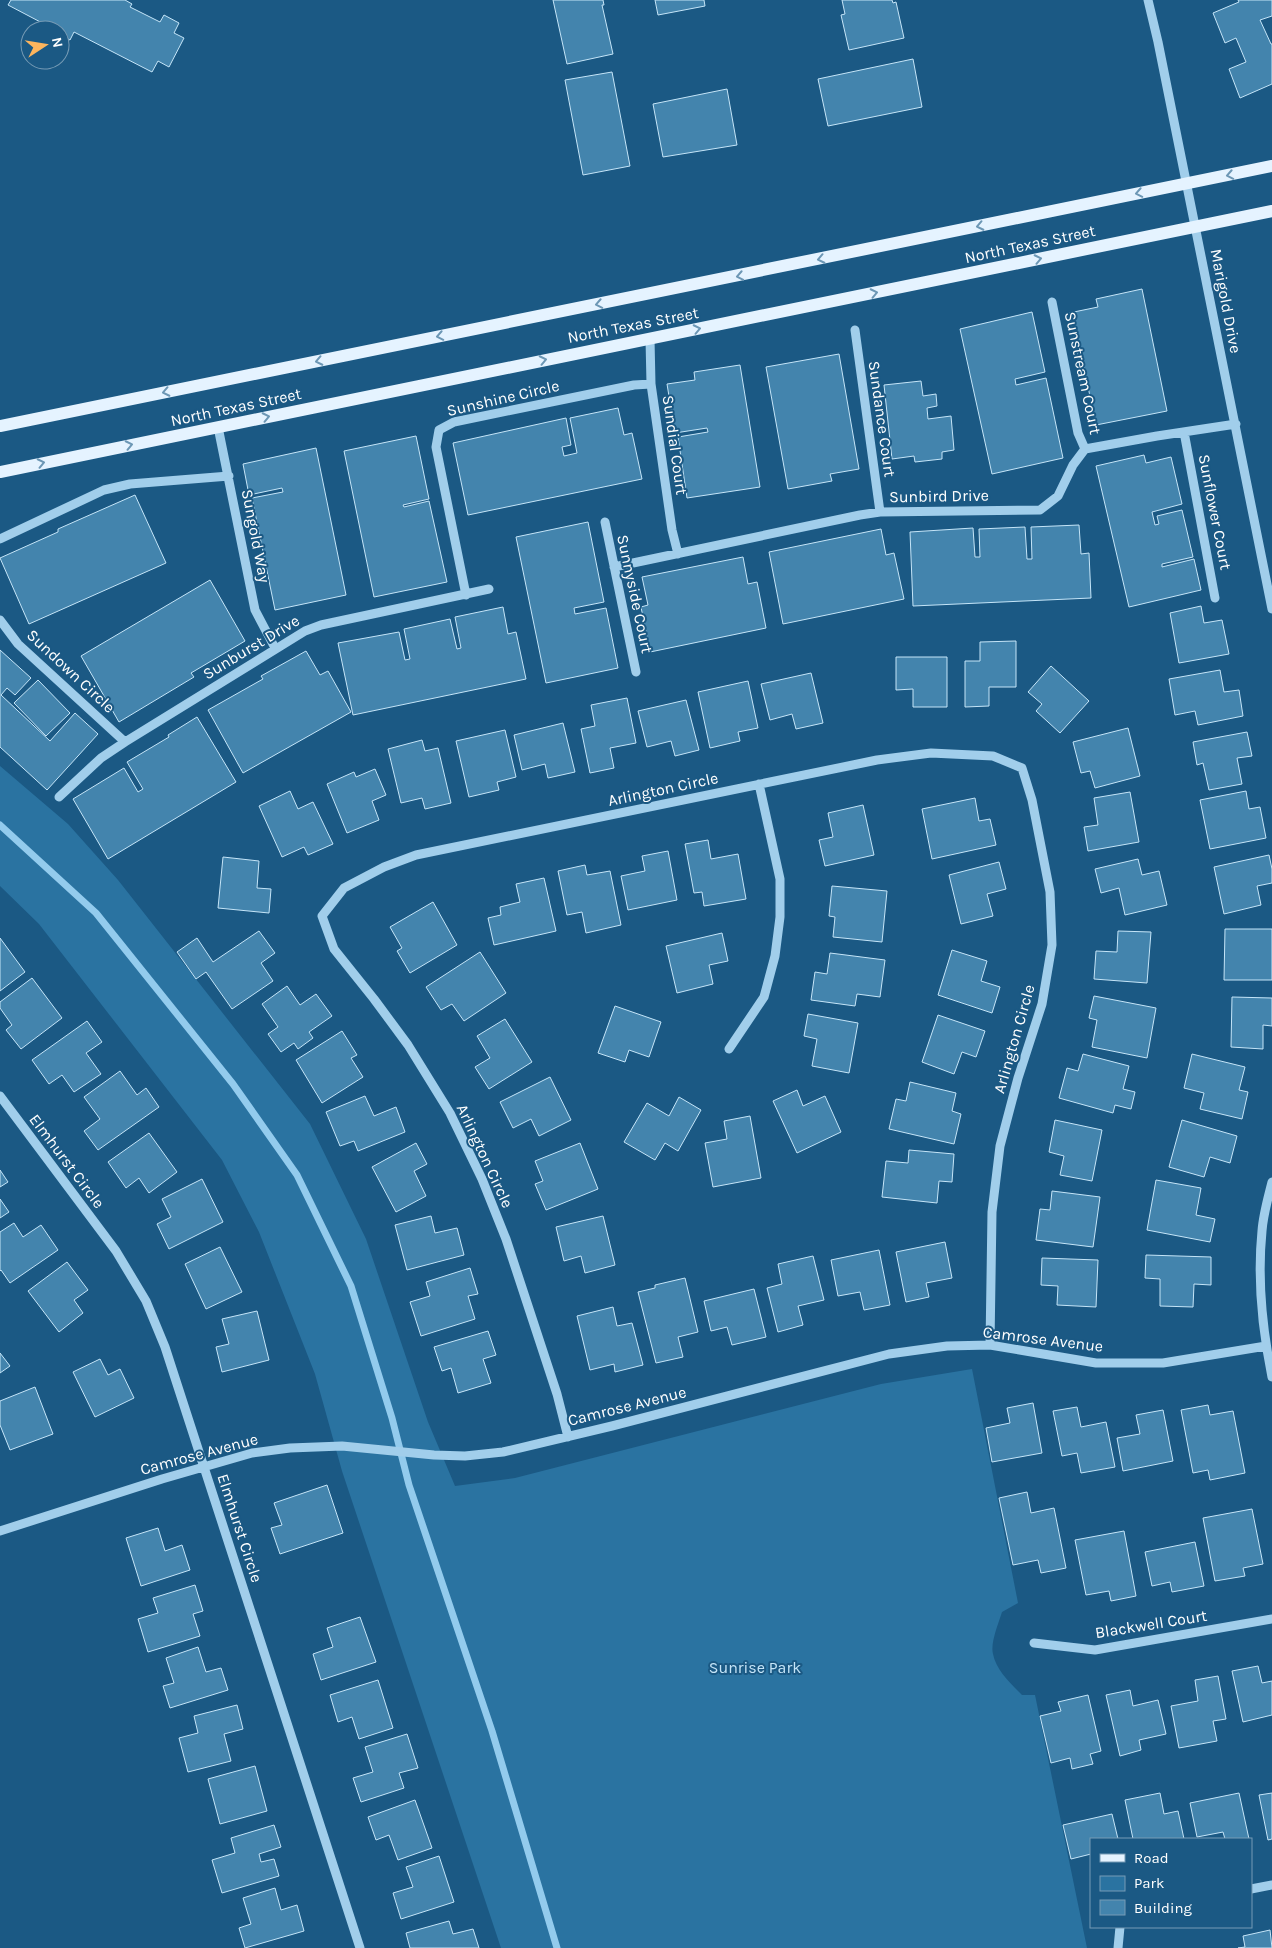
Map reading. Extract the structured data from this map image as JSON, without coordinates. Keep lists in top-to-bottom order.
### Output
{
  "streets": {
    "main road": ["North Texas Street"],
    "street": [
      "Marigold Drive",
      "Sunstream Court",
      "Sunshine Circle",
      "Sundance Court",
      "Sundial Court",
      "Sunbird Drive",
      "Sunflower Court",
      "Sungold Way",
      "Sunnyside Court",
      "Sunburst Drive",
      "Sundown Circle",
      "Arlington Circle",
      "Elmhurst Circle",
      "Camrose Avenue",
      "Blackwell Court"
    ]
  },
  "crossings": [
    ["North Texas Street", "Marigold Drive"],
    ["North Texas Street", "Sundial Court"],
    ["North Texas Street", "Sungold Way"],
    ["Sunstream Court", "Sunbird Drive"],
    ["Sunshine Circle", "Sundial Court"],
    ["Sunshine Circle", "Sunburst Drive"],
    ["Sundance Court", "Sunbird Drive"],
    ["Sundial Court", "Sunbird Drive"],
    ["Sunbird Drive", "Sunnyside Court"],
    ["Sungold Way", "Sunburst Drive"],
    ["Sunburst Drive", "Sundown Circle"],
    ["Arlington Circle", "Camrose Avenue"],
    ["Elmhurst Circle", "Camrose Avenue"]
  ],
  "parks": ["Sunrise Park"],
  "legend": ["Road", "Park", "Building"],
  "north": "right"
}
